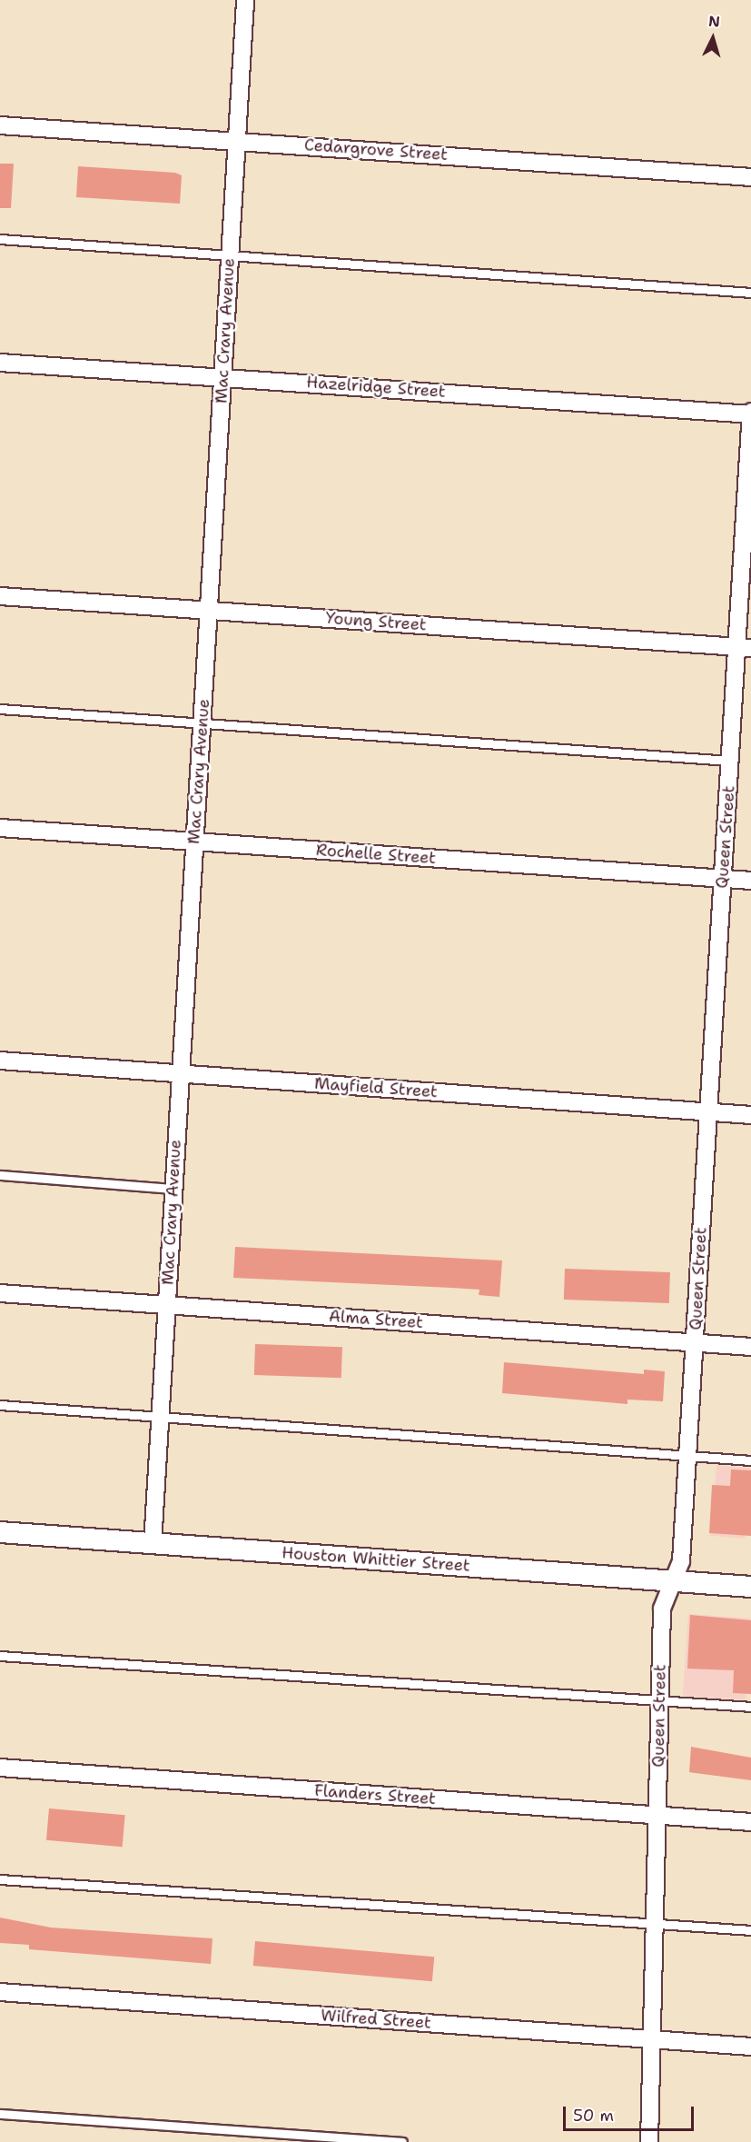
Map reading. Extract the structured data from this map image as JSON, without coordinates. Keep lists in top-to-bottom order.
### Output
{
  "streets": {
    "street": [
      "Cedargrove Street",
      "Mac Crary Avenue",
      "Hazelridge Street",
      "Young Street",
      "Queen Street",
      "Rochelle Street",
      "Mayfield Street",
      "Alma Street",
      "Houston Whittier Street",
      "Flanders Street",
      "Wilfred Street"
    ]
  },
  "crossings": [
    ["Cedargrove Street", "Mac Crary Avenue"],
    ["Mac Crary Avenue", "Hazelridge Street"],
    ["Mac Crary Avenue", "Young Street"],
    ["Mac Crary Avenue", "Rochelle Street"],
    ["Mac Crary Avenue", "Mayfield Street"],
    ["Mac Crary Avenue", "Alma Street"],
    ["Mac Crary Avenue", "Houston Whittier Street"],
    ["Hazelridge Street", "Queen Street"],
    ["Young Street", "Queen Street"],
    ["Queen Street", "Rochelle Street"],
    ["Queen Street", "Mayfield Street"],
    ["Queen Street", "Alma Street"],
    ["Queen Street", "Houston Whittier Street"],
    ["Queen Street", "Flanders Street"],
    ["Queen Street", "Wilfred Street"]
  ],
  "scale_bar": "50 m",
  "north": "top"
}
